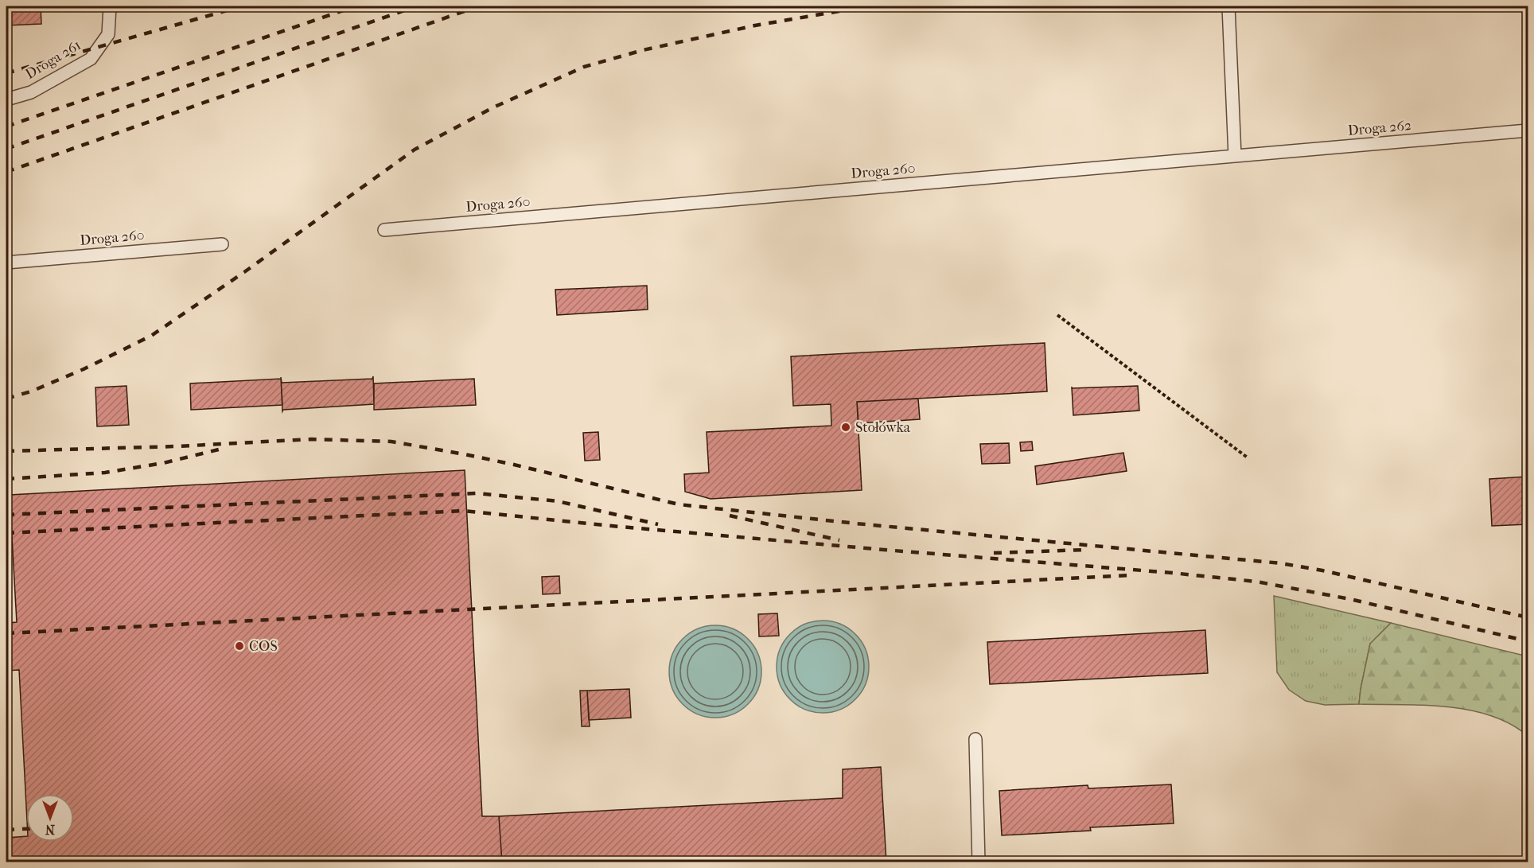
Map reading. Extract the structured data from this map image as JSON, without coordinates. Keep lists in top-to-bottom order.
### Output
{
  "streets": {
    "lane": ["Droga 261", "Droga 262", "Droga 260"]
  },
  "crossings": [
    ["Droga 262", "Droga 260"]
  ],
  "places": ["Stołówka", "COS"],
  "north": "bottom"
}
